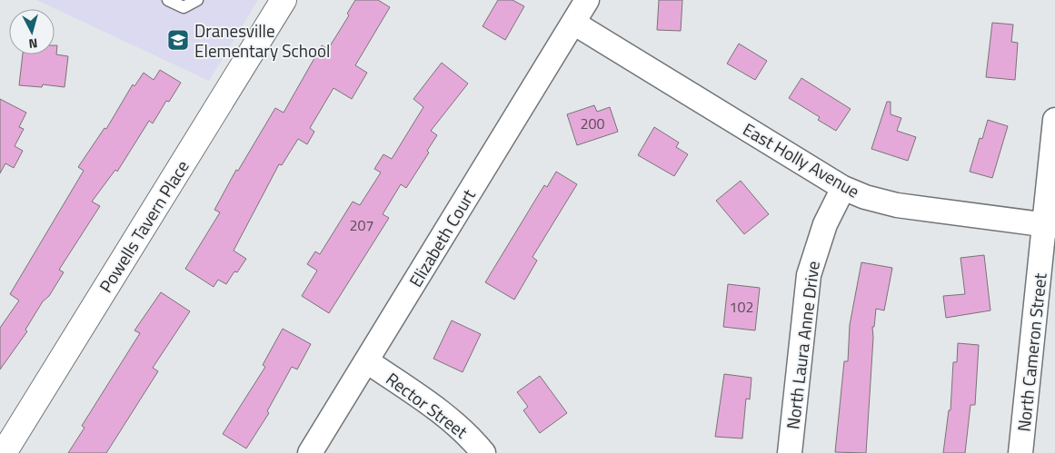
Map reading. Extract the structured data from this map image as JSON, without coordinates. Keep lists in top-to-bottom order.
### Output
{
  "streets": {
    "street": [
      "East Holly Avenue",
      "Powells Tavern Place",
      "Elizabeth Court",
      "North Laura Anne Drive",
      "North Cameron Street",
      "Rector Street"
    ]
  },
  "crossings": [
    ["East Holly Avenue", "Elizabeth Court"],
    ["East Holly Avenue", "North Laura Anne Drive"],
    ["East Holly Avenue", "North Cameron Street"],
    ["Elizabeth Court", "Rector Street"]
  ],
  "places": {
    "school or university": ["Dranesville Elementary School"]
  },
  "house_numbers": ["200", "207", "102"],
  "north": "bottom"
}
